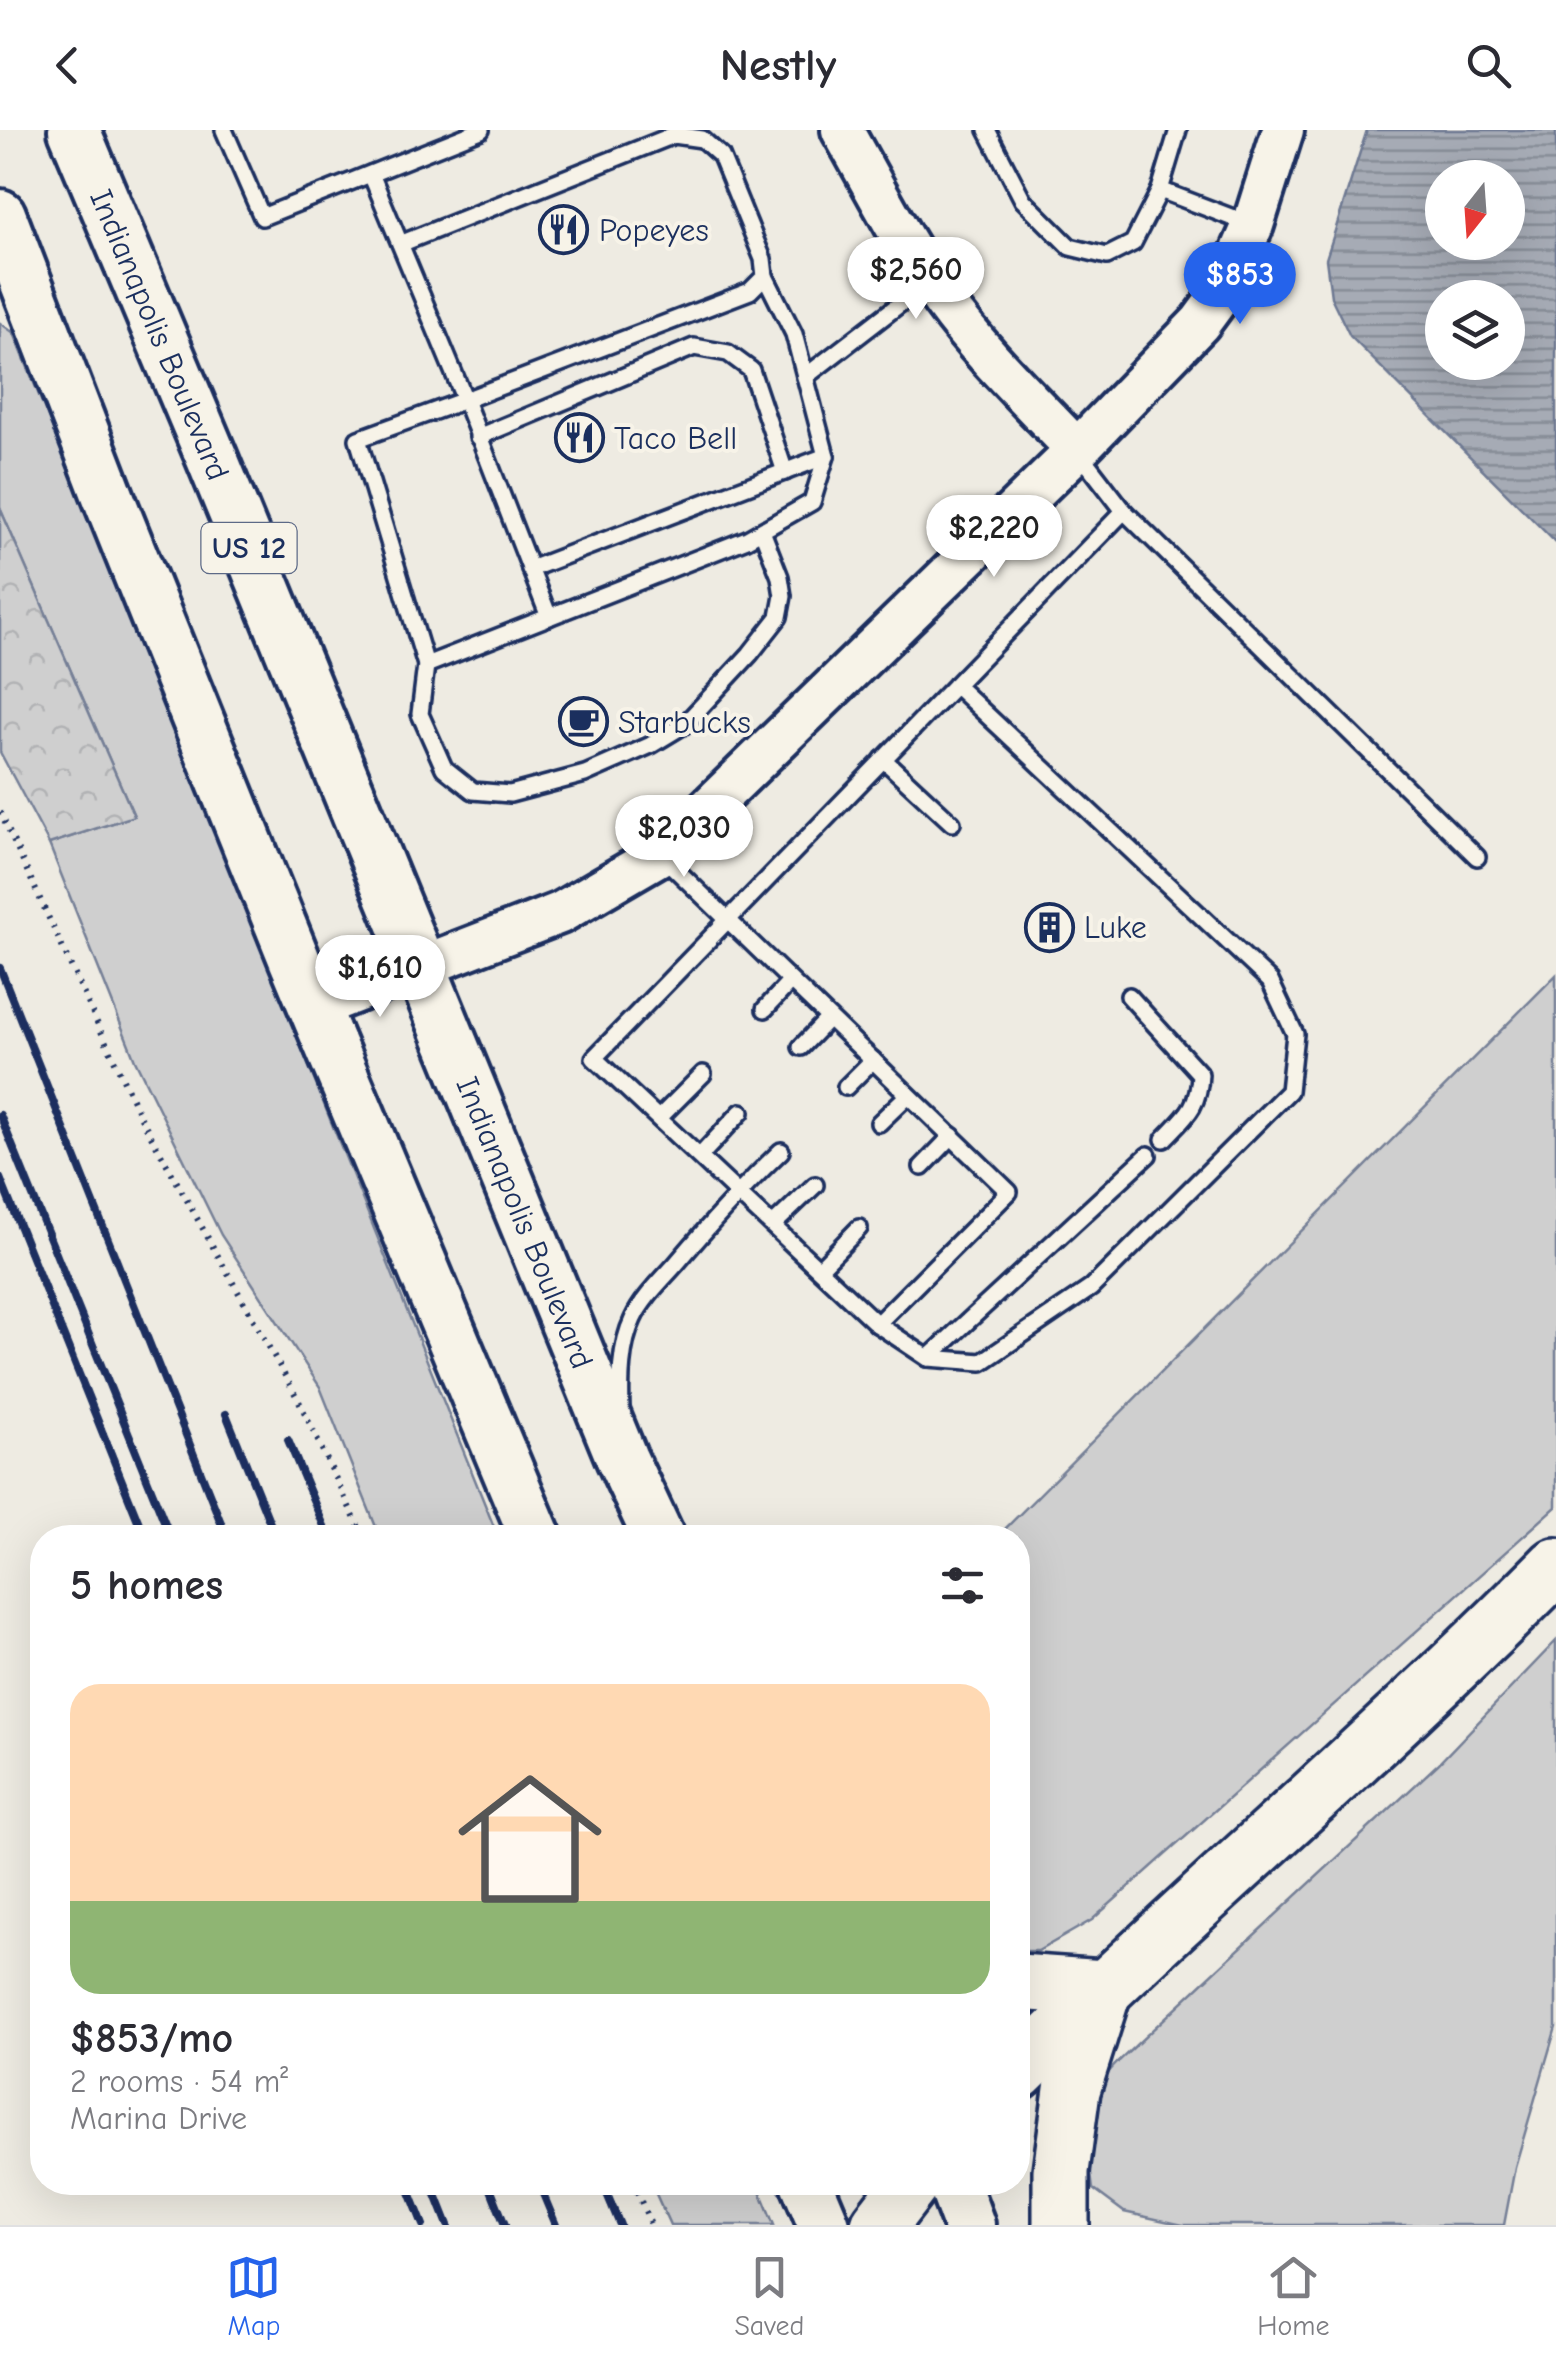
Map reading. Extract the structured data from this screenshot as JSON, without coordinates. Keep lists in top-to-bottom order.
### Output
{
  "streets": {
    "main road": ["Indianapolis Boulevard", "US 12"]
  },
  "places": {
    "restaurant": ["Popeyes", "Taco Bell"],
    "cafe": ["Starbucks"],
    "building": ["Luke"]
  },
  "north": "bottom",
  "page": {
    "header": "Nestly",
    "price": [
      "$2,560",
      "$853",
      "$2,220",
      "$2,030",
      "$1,610"
    ],
    "heading": "5 homes",
    "list": [
      {
        "name": "$853/mo",
        "note": "2 rooms · 54 m² · Marina Drive"
      }
    ],
    "tabs": ["Map", "Saved", "Home"]
  }
}
